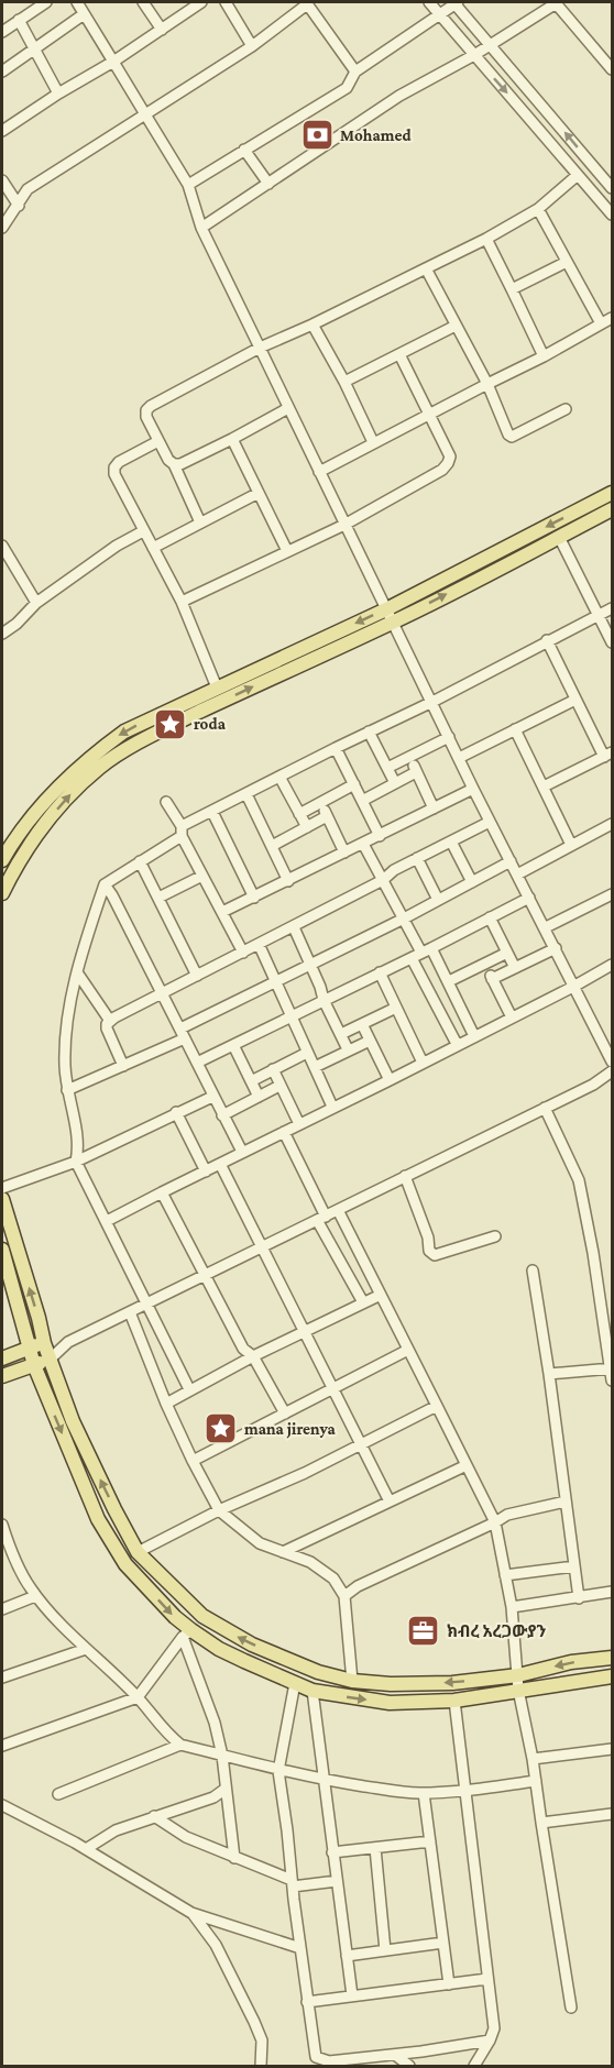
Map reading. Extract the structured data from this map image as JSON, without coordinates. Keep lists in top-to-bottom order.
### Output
{
  "places": {
    "bank": ["Mohamed"],
    "place": ["roda", "mana jirenya"],
    "office": ["ክብረ አረጋውያን"]
  }
}
